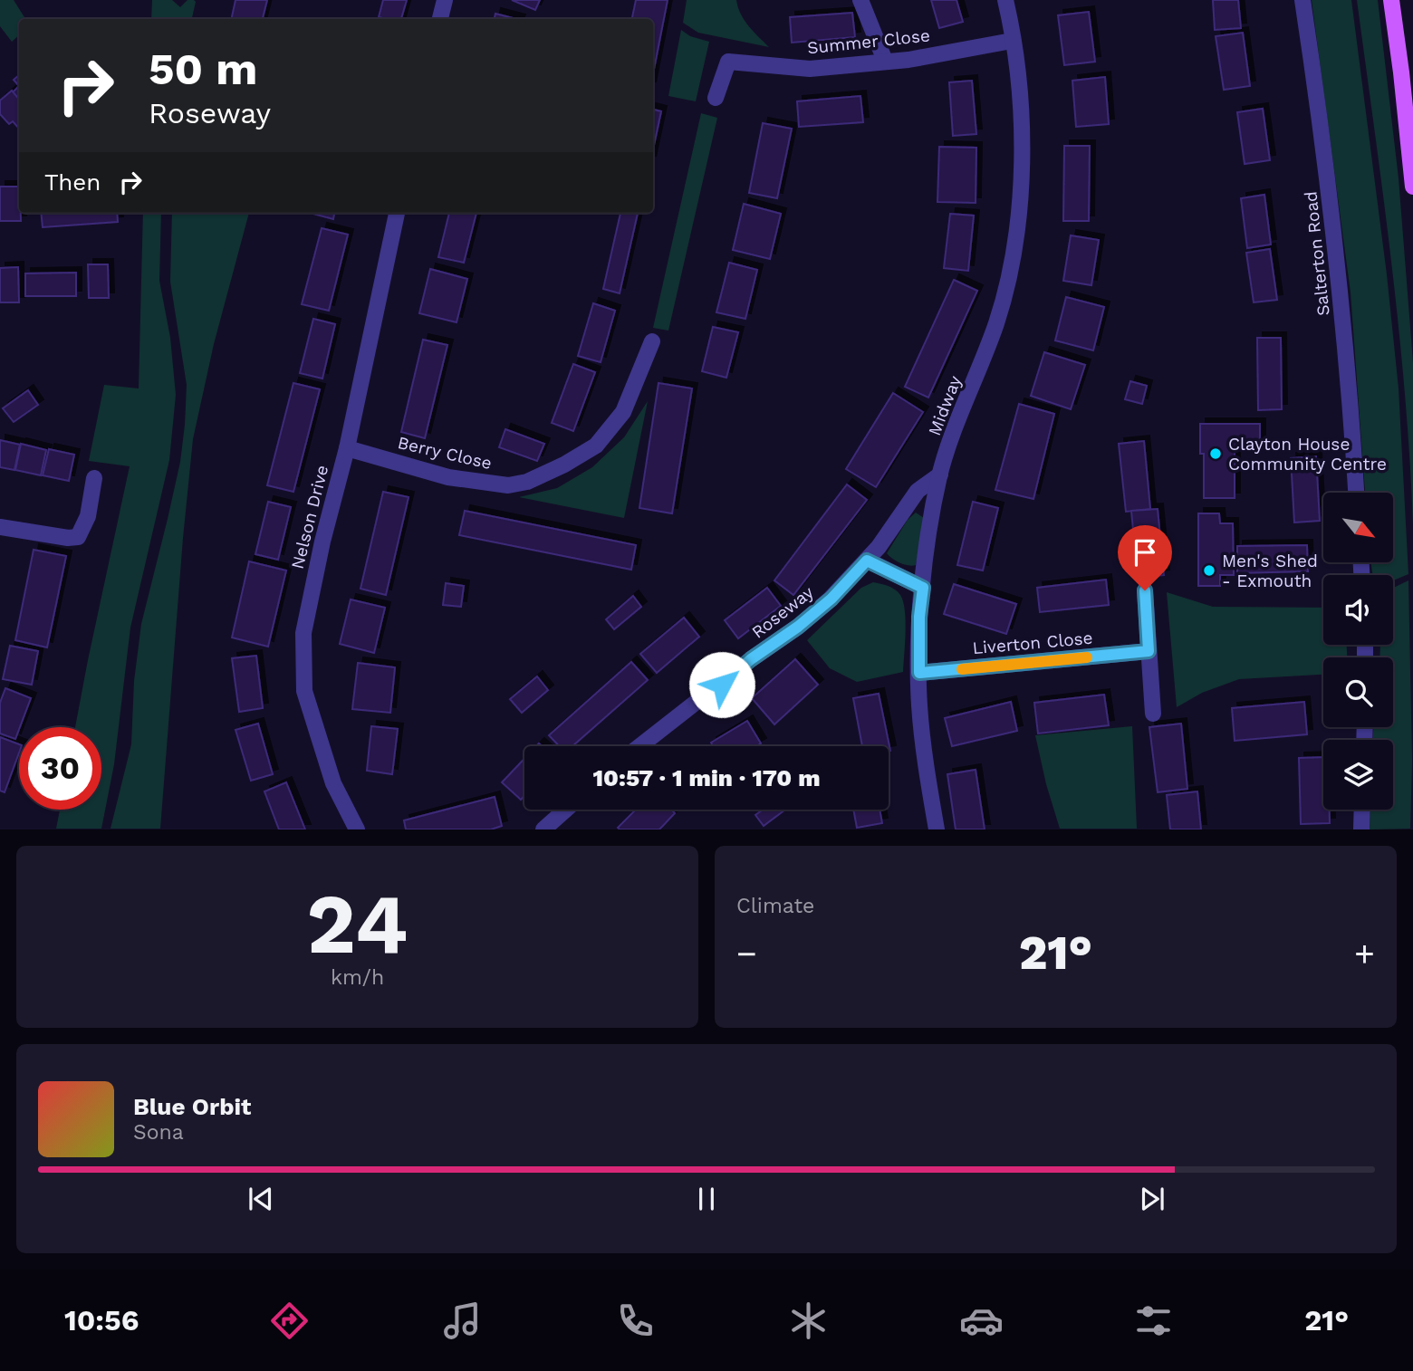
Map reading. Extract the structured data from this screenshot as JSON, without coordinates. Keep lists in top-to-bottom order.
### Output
{
  "streets": {
    "street": [
      "Summer Close",
      "Salterton Road",
      "Midway",
      "Berry Close",
      "Nelson Drive",
      "Roseway",
      "Liverton Close"
    ]
  },
  "crossings": [
    ["Summer Close", "Midway"],
    ["Midway", "Roseway"],
    ["Midway", "Liverton Close"],
    ["Berry Close", "Nelson Drive"]
  ],
  "places": ["Clayton House Community Centre", "Men's Shed - Exmouth"],
  "north": "bottom right",
  "page": {
    "turn": ["50 m", "Roseway"],
    "then": "Then",
    "limit": "30",
    "trip": "10:57 · 1 min · 170 m",
    "tile": [
      ["24", "km/h"],
      "Climate"
    ],
    "heat": ["−", "21°", "+"],
    "song": ["Blue Orbit", "Sona"],
    "tabs": ["10:56", "21°"]
  }
}
